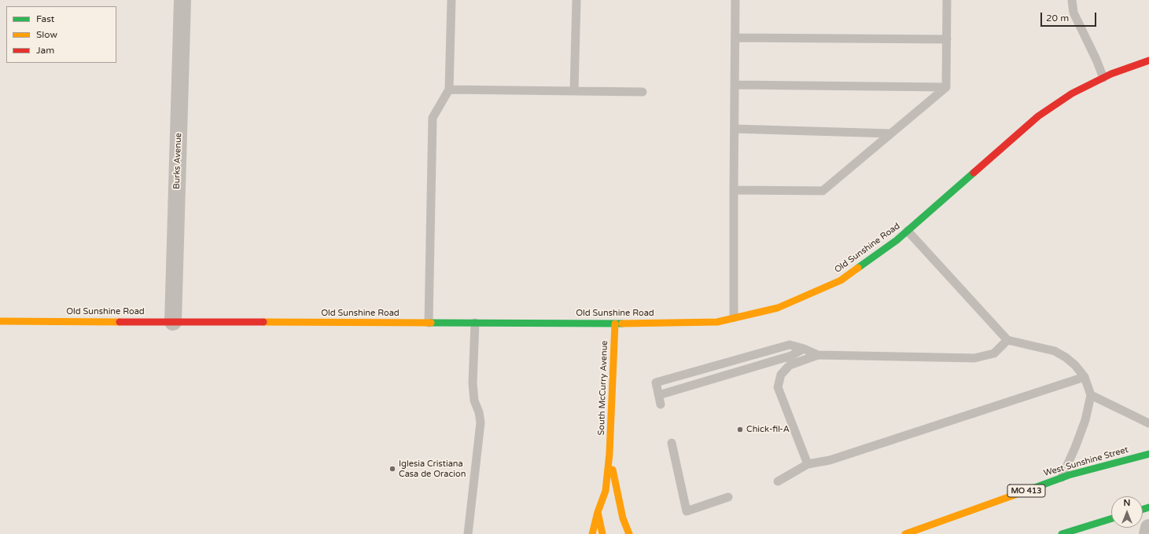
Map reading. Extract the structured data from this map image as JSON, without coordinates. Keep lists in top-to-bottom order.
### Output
{
  "streets": {
    "street": [
      "Burks Avenue",
      "Old Sunshine Road",
      "South McCurry Avenue",
      "West Sunshine Street",
      "MO 413"
    ]
  },
  "crossings": [
    ["Burks Avenue", "Old Sunshine Road"],
    ["Old Sunshine Road", "South McCurry Avenue"]
  ],
  "places": ["Chick-fil-A", "Iglesia Cristiana Casa de Oracion"],
  "legend": ["Fast", "Slow", "Jam"],
  "scale_bar": "20 m",
  "north": "top"
}
